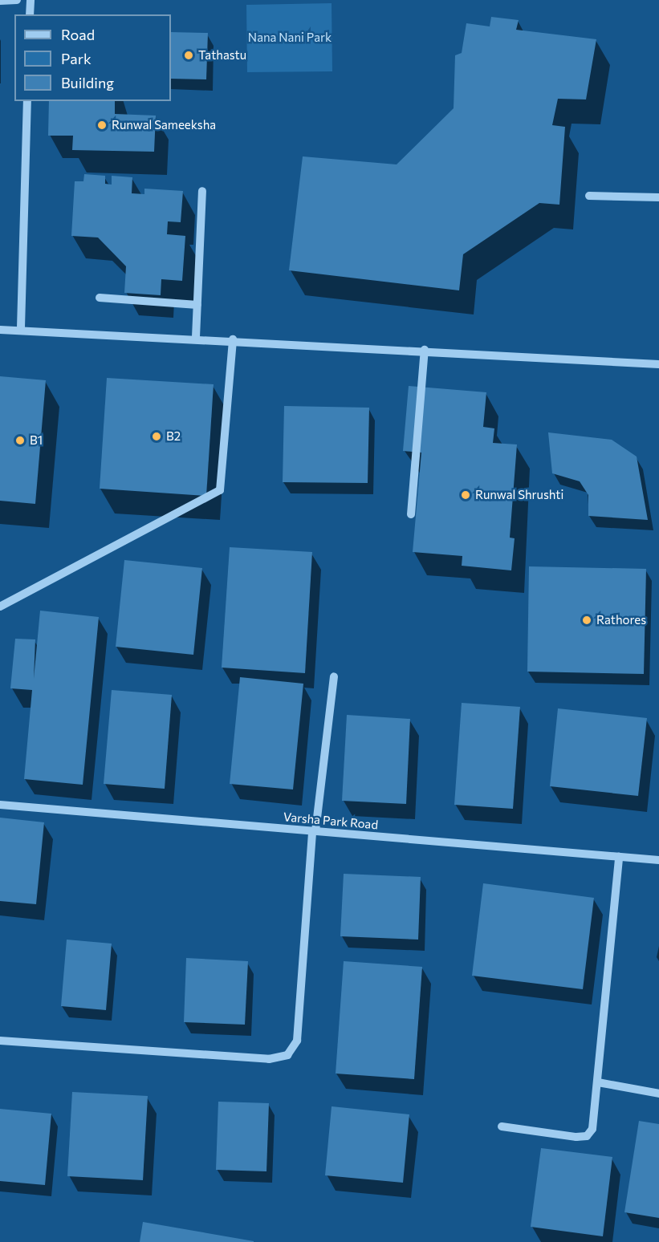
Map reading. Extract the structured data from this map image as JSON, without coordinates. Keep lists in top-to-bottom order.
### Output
{
  "streets": {
    "street": ["Varsha Park Road"]
  },
  "parks": ["Nana Nani Park"],
  "places": [
    "Tathastu",
    "Runwal Sameeksha",
    "B2",
    "B1",
    "Runwal Shrushti",
    "Rathores"
  ],
  "legend": ["Road", "Park", "Building"]
}
